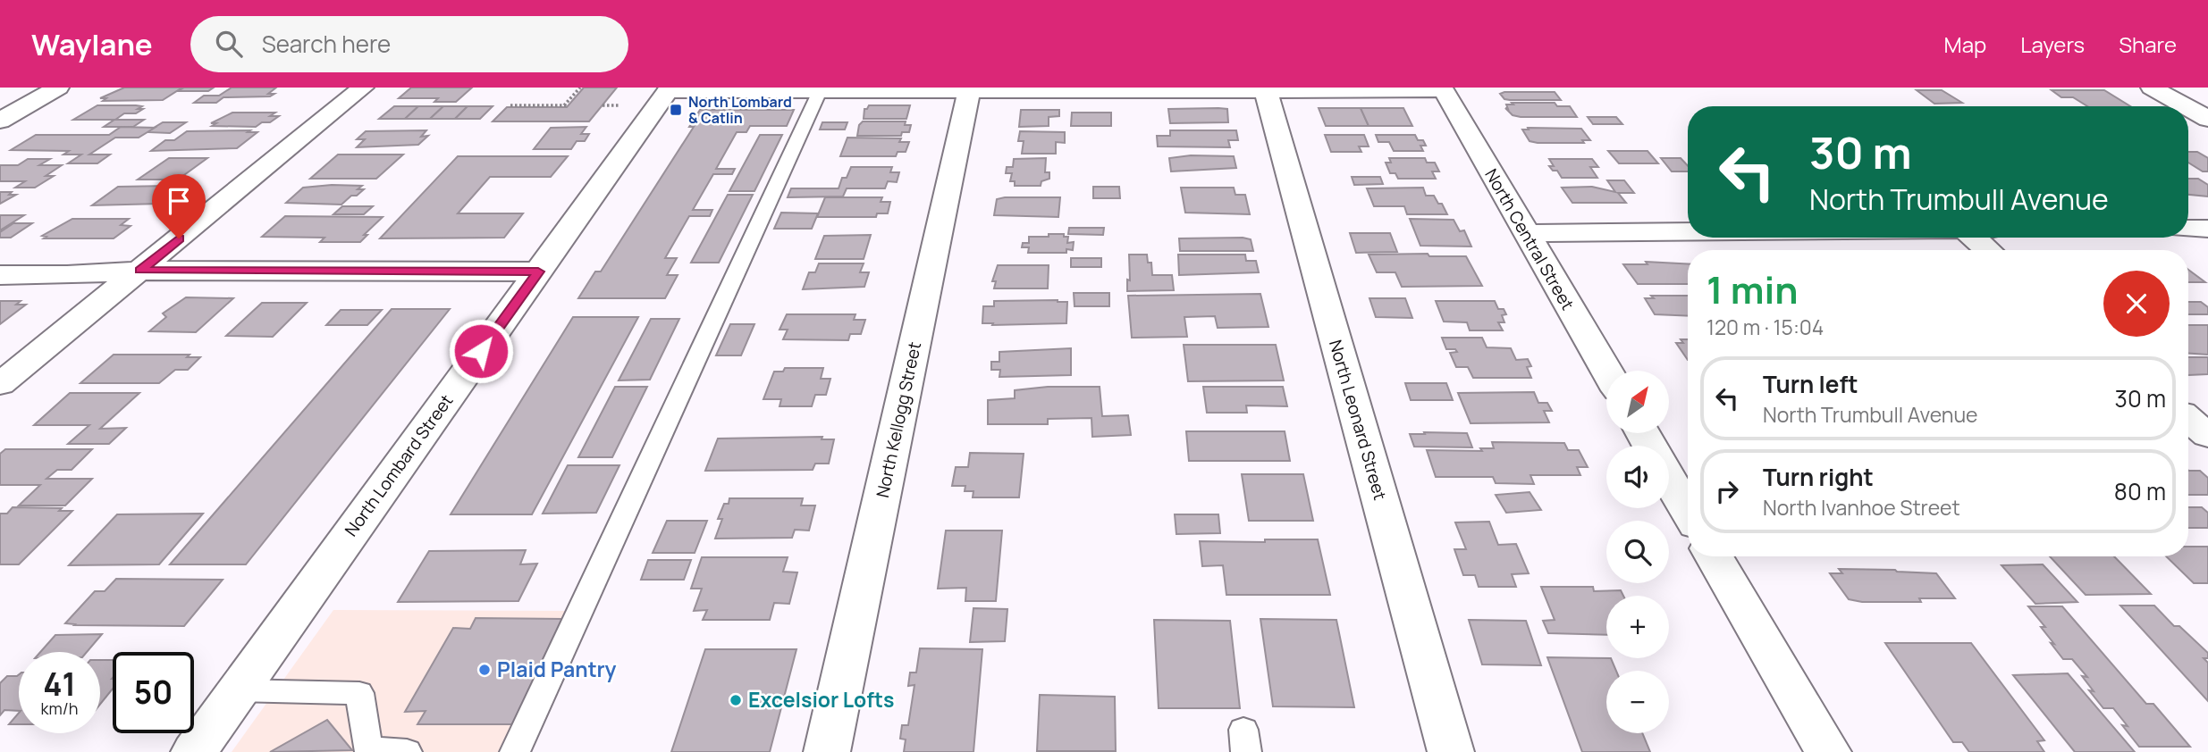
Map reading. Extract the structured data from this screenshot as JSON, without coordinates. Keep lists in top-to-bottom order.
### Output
{
  "streets": {
    "street": [
      "North Central Street",
      "North Kellogg Street",
      "North Leonard Street",
      "North Lombard Street"
    ]
  },
  "places": {
    "transit": ["North Lombard & Catlin"],
    "other": ["Plaid Pantry", "Excelsior Lofts"]
  },
  "north": "top right",
  "page": {
    "header": "Waylane",
    "search": "Search here",
    "nav": ["Map", "Layers", "Share"],
    "turn": ["30 m", "North Trumbull Avenue"],
    "heading": ["1 min", "120 m · 15:04"],
    "list": [
      {
        "name": "Turn left",
        "note": "North Trumbull Avenue",
        "value": "30 m"
      },
      {
        "name": "Turn right",
        "note": "North Ivanhoe Street",
        "value": "80 m"
      }
    ],
    "map_buttons": ["+", "−"],
    "speed": "41 km/h",
    "limit": "50"
  }
}
